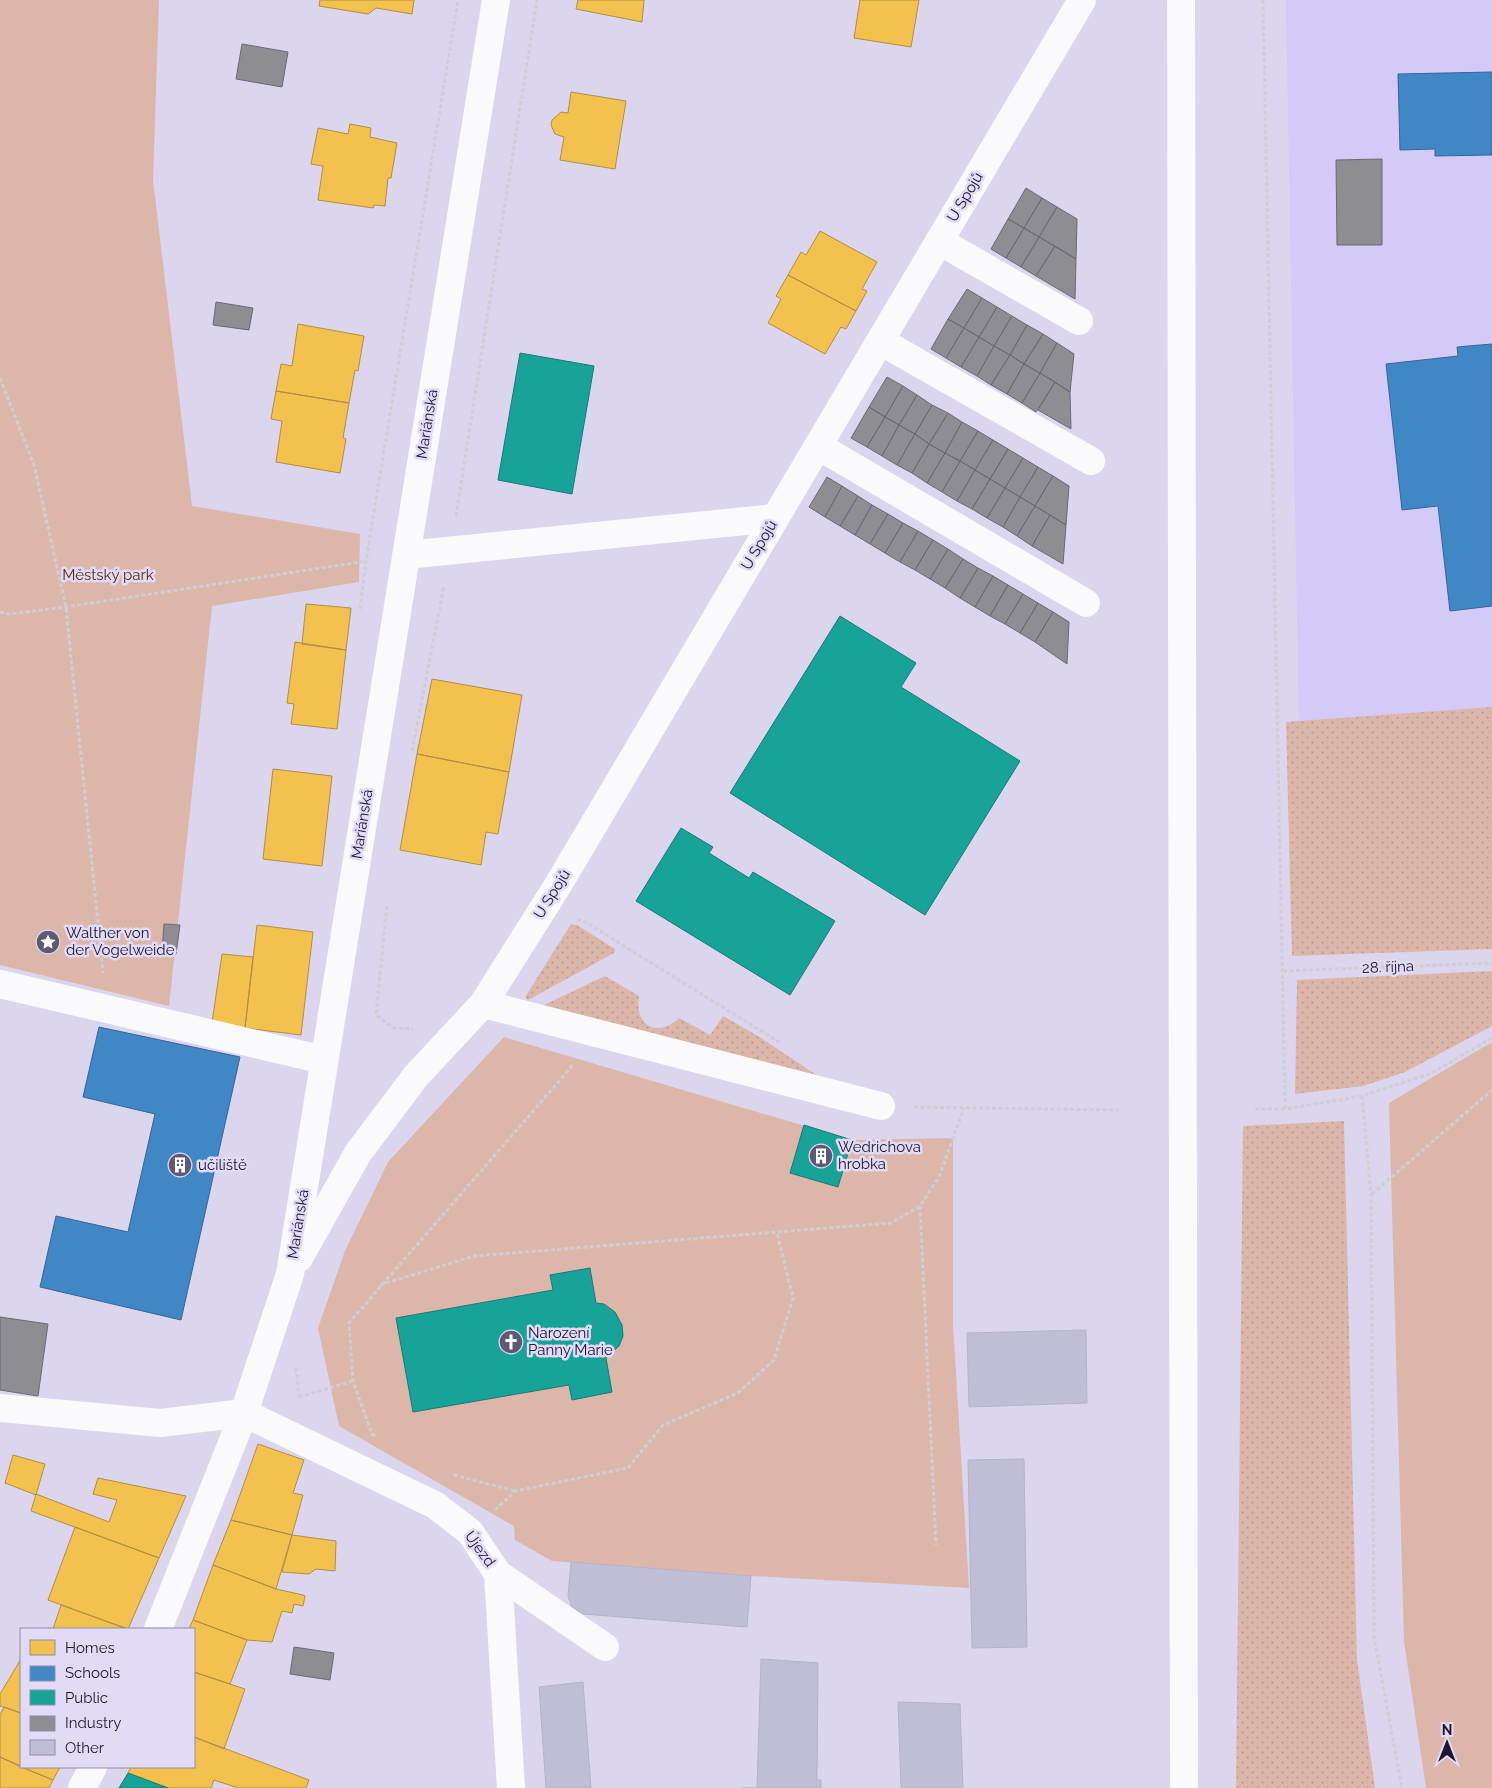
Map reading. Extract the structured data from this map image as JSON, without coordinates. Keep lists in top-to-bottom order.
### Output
{
  "streets": {
    "street": ["U Spojů", "Mariánská", "Újezd"],
    "path": ["28. října"]
  },
  "crossings": [
    ["U Spojů", "Mariánská"],
    ["Mariánská", "Újezd"]
  ],
  "parks": ["Městský park"],
  "places": {
    "place": ["Walther von der Vogelweide"],
    "building": ["Wedrichova hrobka", "učiliště"],
    "church": ["Narození Panny Marie"]
  },
  "legend": [
    "Homes",
    "Schools",
    "Public",
    "Industry",
    "Other"
  ],
  "north": "top"
}
